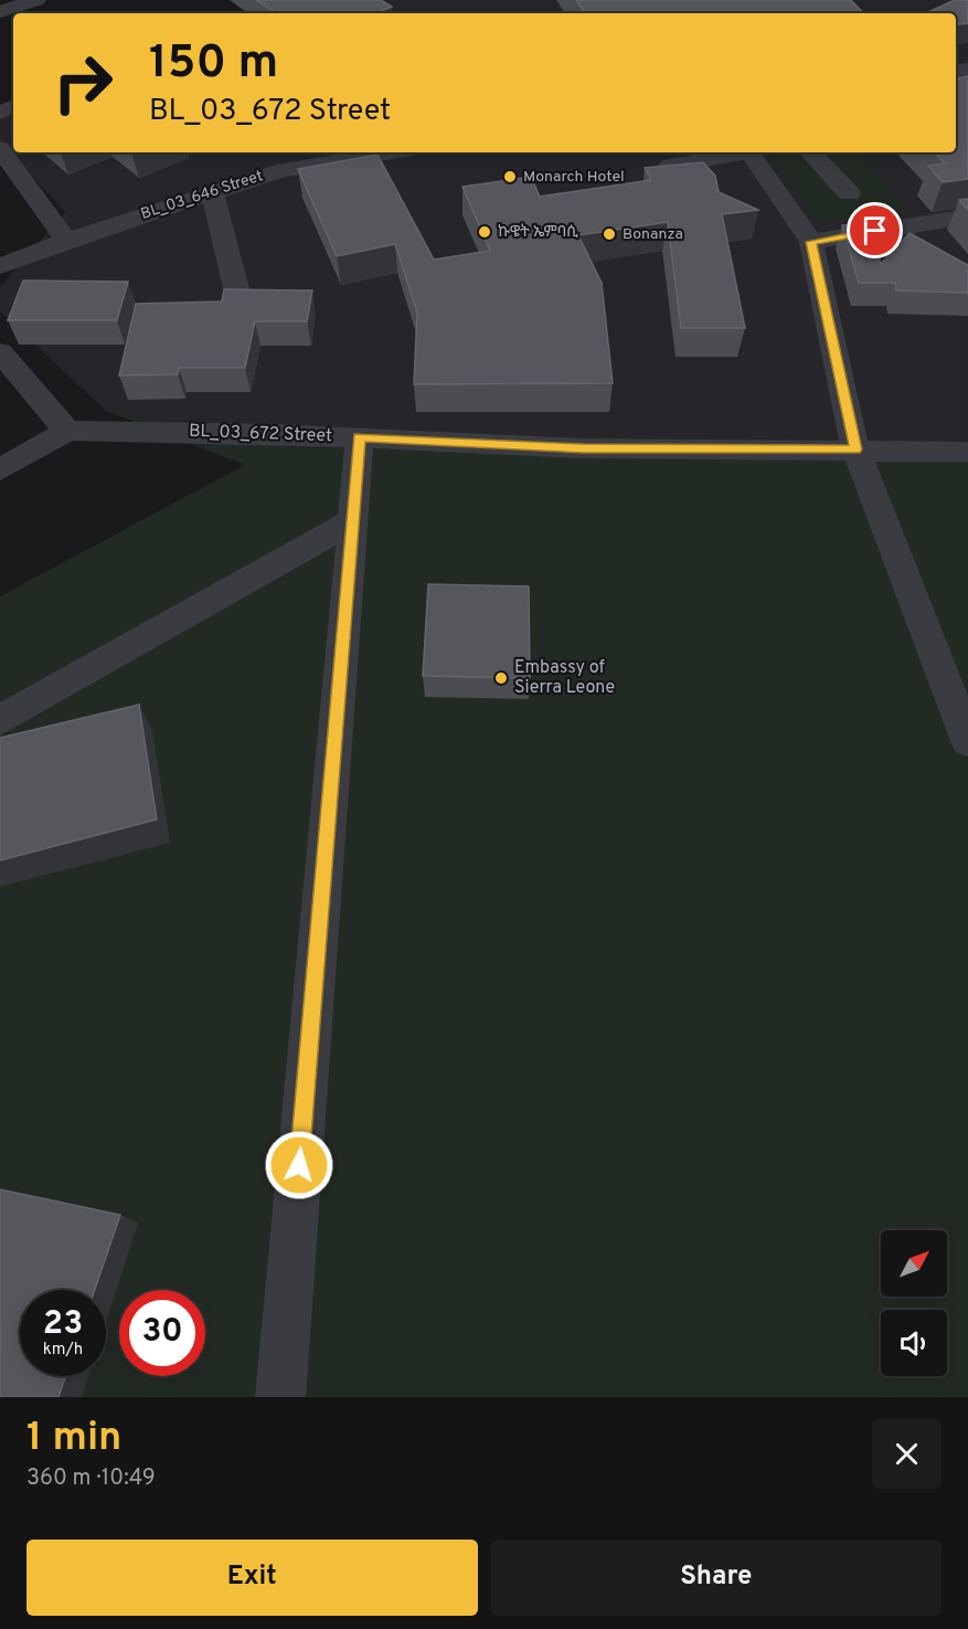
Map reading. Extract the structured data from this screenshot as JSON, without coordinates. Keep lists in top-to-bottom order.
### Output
{
  "streets": {
    "street": ["BL_03_646 Street", "BL_03_672 Street"]
  },
  "places": [
    "Monarch Hotel",
    "ኩዌት ኤምባሲ",
    "Bonanza",
    "Embassy of Sierra Leone"
  ],
  "north": "top right",
  "page": {
    "turn": ["150 m", "BL_03_672 Street"],
    "speed": "23 km/h",
    "limit": "30",
    "heading": ["1 min", "360 m · 10:49"],
    "buttons": ["Exit", "Share"]
  }
}
